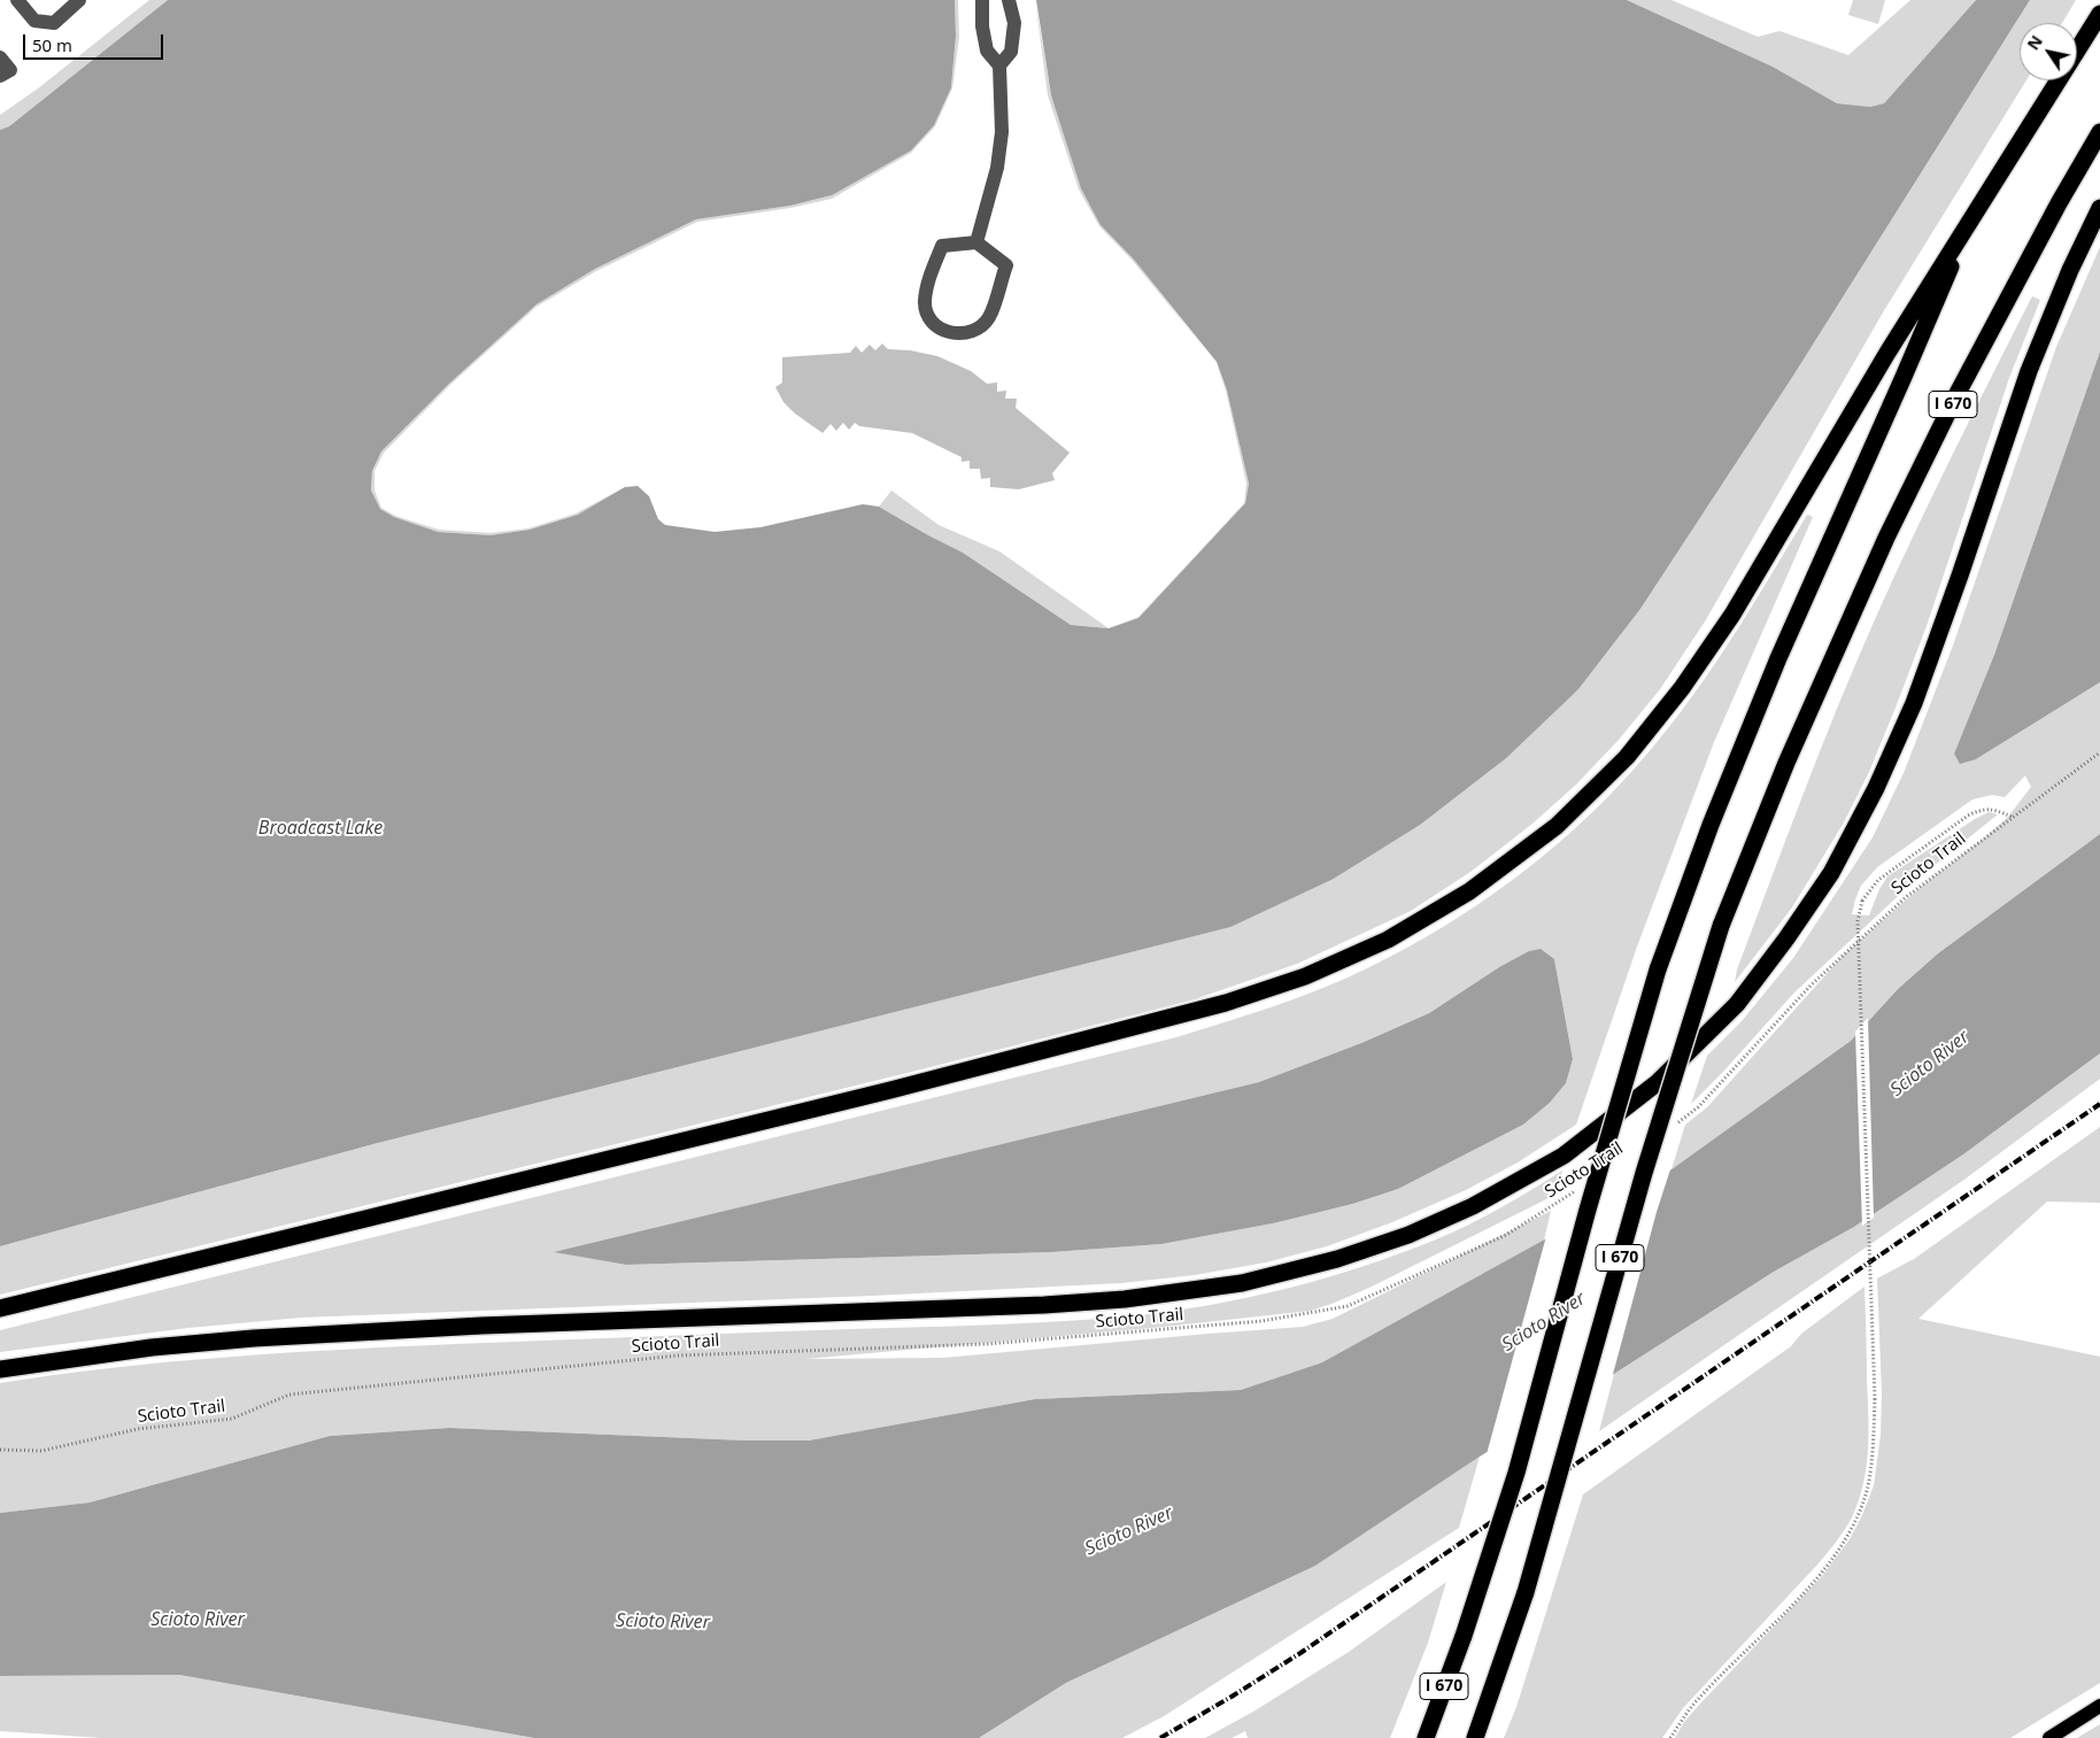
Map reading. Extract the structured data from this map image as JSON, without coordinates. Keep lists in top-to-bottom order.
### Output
{
  "streets": {
    "highway": ["I 670"],
    "path": ["Scioto Trail"]
  },
  "water": ["Broadcast Lake", "Scioto River"],
  "scale_bar": "50 m",
  "north": "top left"
}
